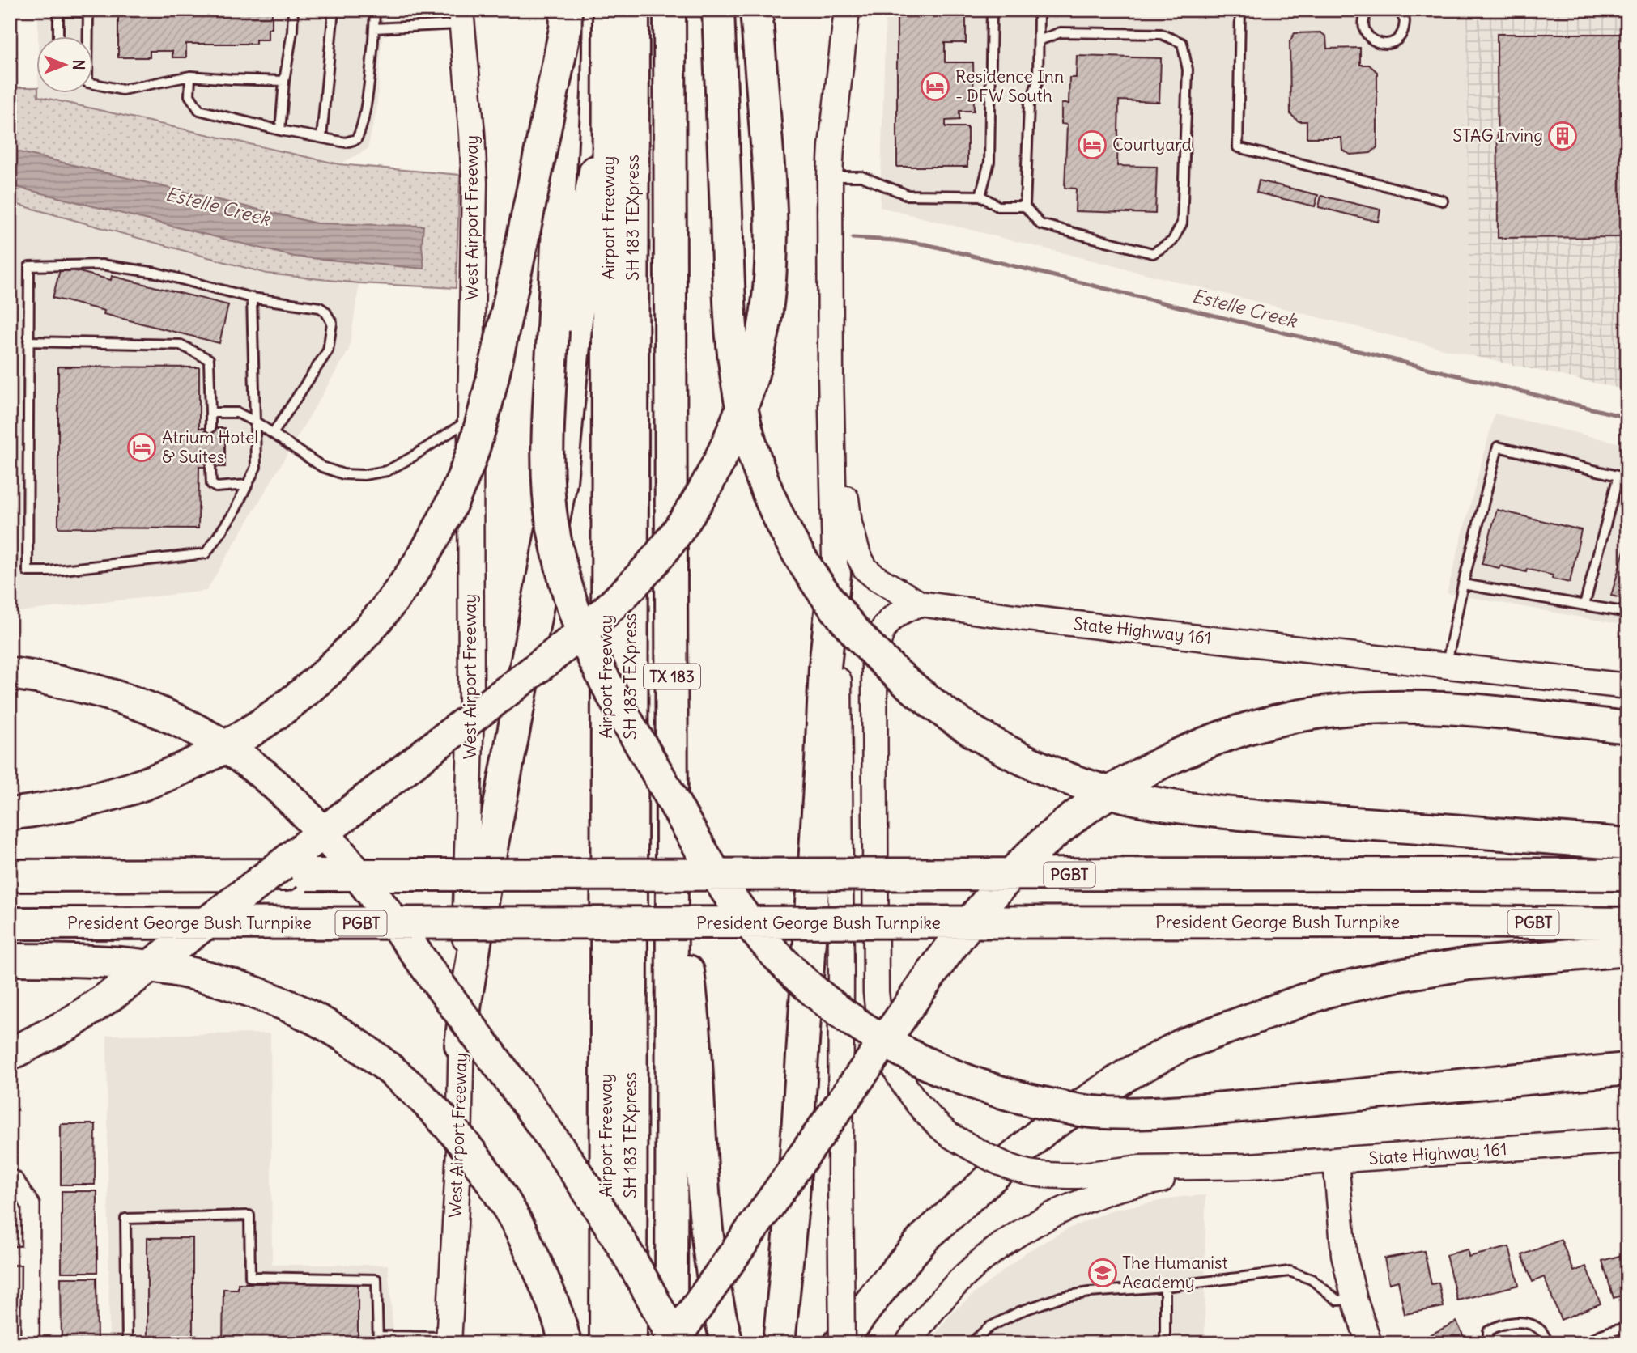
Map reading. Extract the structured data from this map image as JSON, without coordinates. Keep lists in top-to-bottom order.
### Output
{
  "streets": {
    "highway": [
      "Airport Freeway",
      "SH 183 TEXpress",
      "TX 183",
      "PGBT",
      "President George Bush Turnpike"
    ],
    "main road": ["West Airport Freeway", "State Highway 161"]
  },
  "water": ["Estelle Creek"],
  "places": {
    "hotel": ["Residence Inn - DFW South", "Courtyard", "Atrium Hotel & Suites"],
    "building": ["STAG Irving"],
    "school or university": ["The Humanist Academy"]
  },
  "north": "right"
}
